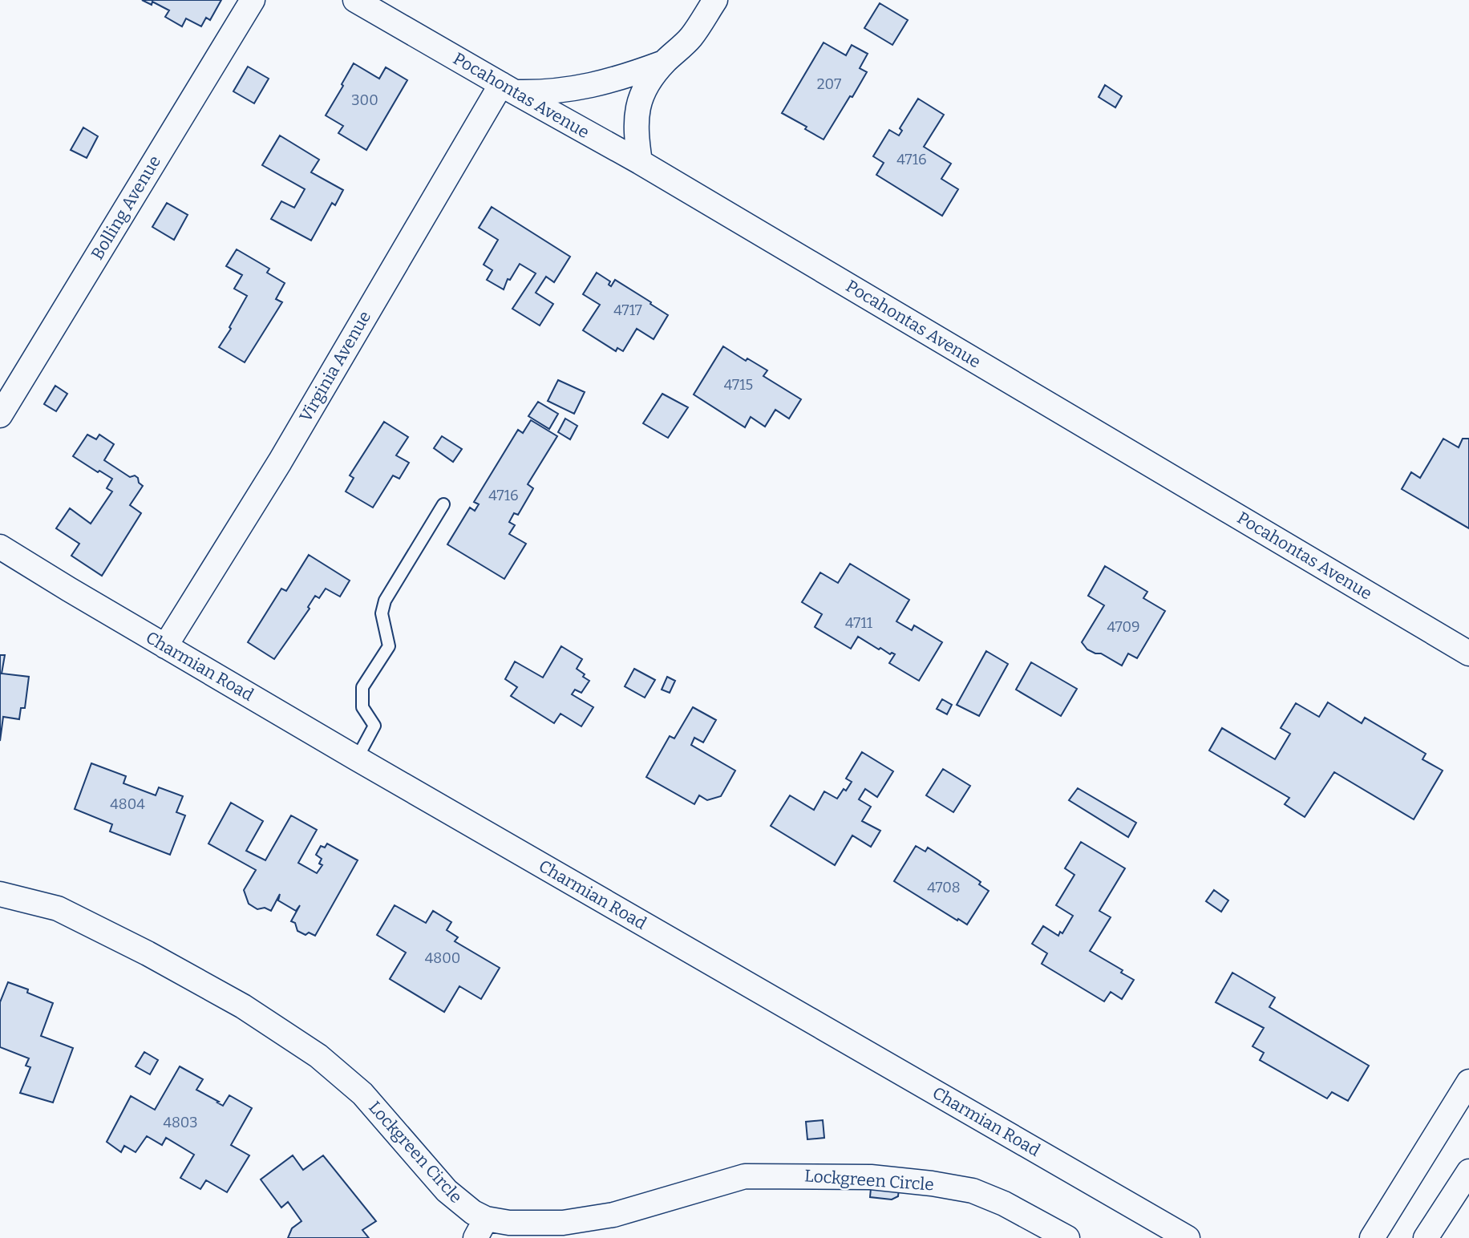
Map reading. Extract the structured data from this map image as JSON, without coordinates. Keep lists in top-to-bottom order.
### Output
{
  "streets": {
    "street": [
      "Pocahontas Avenue",
      "Bolling Avenue",
      "Virginia Avenue",
      "Charmian Road",
      "Lockgreen Circle"
    ]
  },
  "crossings": [
    ["Pocahontas Avenue", "Virginia Avenue"],
    ["Virginia Avenue", "Charmian Road"]
  ],
  "house_numbers": [
    "207",
    "300",
    "4716",
    "4717",
    "4715",
    "4716",
    "4711",
    "4709",
    "4804",
    "4708",
    "4800",
    "4803"
  ]
}
